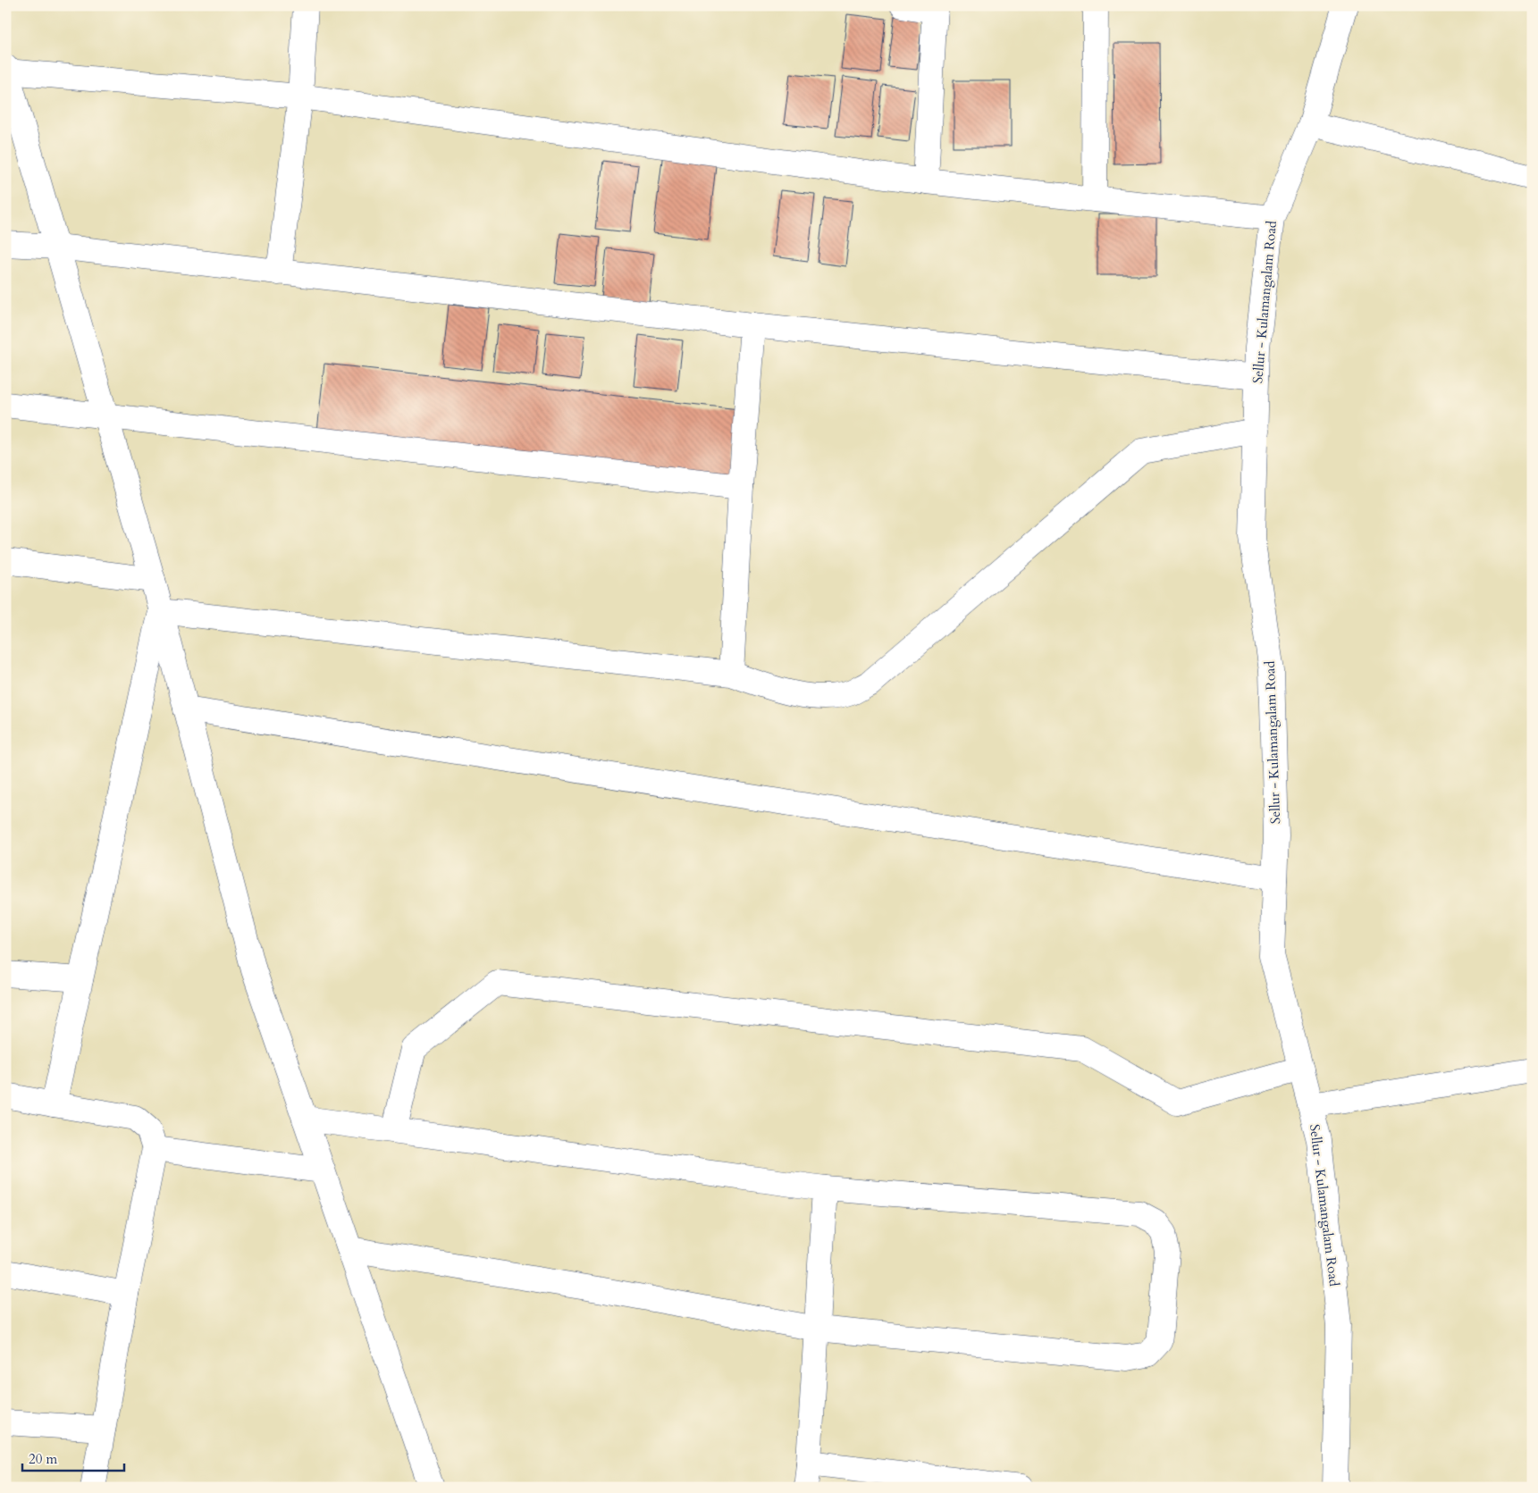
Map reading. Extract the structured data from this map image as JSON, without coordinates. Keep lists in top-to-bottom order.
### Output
{
  "streets": {
    "street": ["Sellur - Kulamangalam Road"]
  },
  "scale_bar": "20 m"
}
